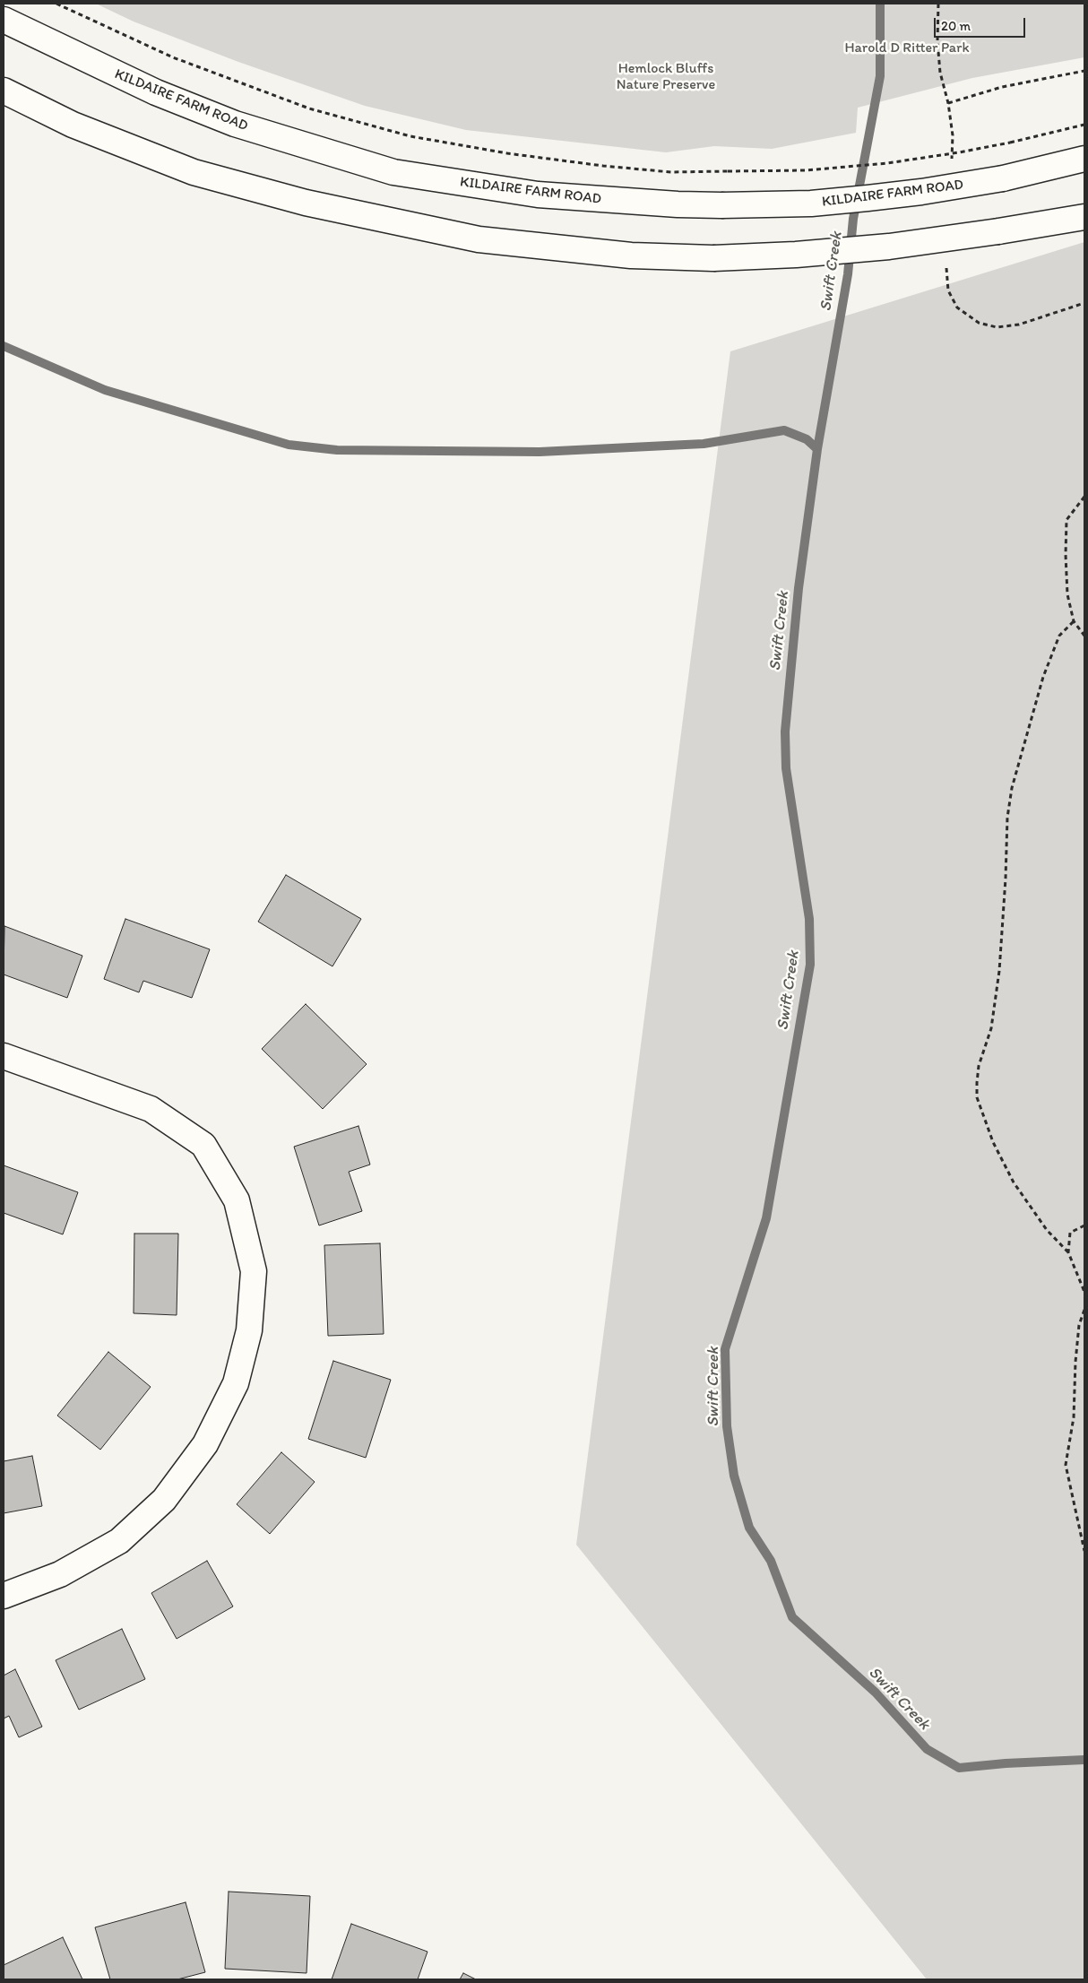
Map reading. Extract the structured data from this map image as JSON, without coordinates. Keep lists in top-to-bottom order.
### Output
{
  "streets": {
    "main road": ["KILDAIRE FARM ROAD"]
  },
  "water": ["Swift Creek"],
  "parks": ["Harold D Ritter Park", "Hemlock Bluffs Nature Preserve"],
  "scale_bar": "20 m"
}
